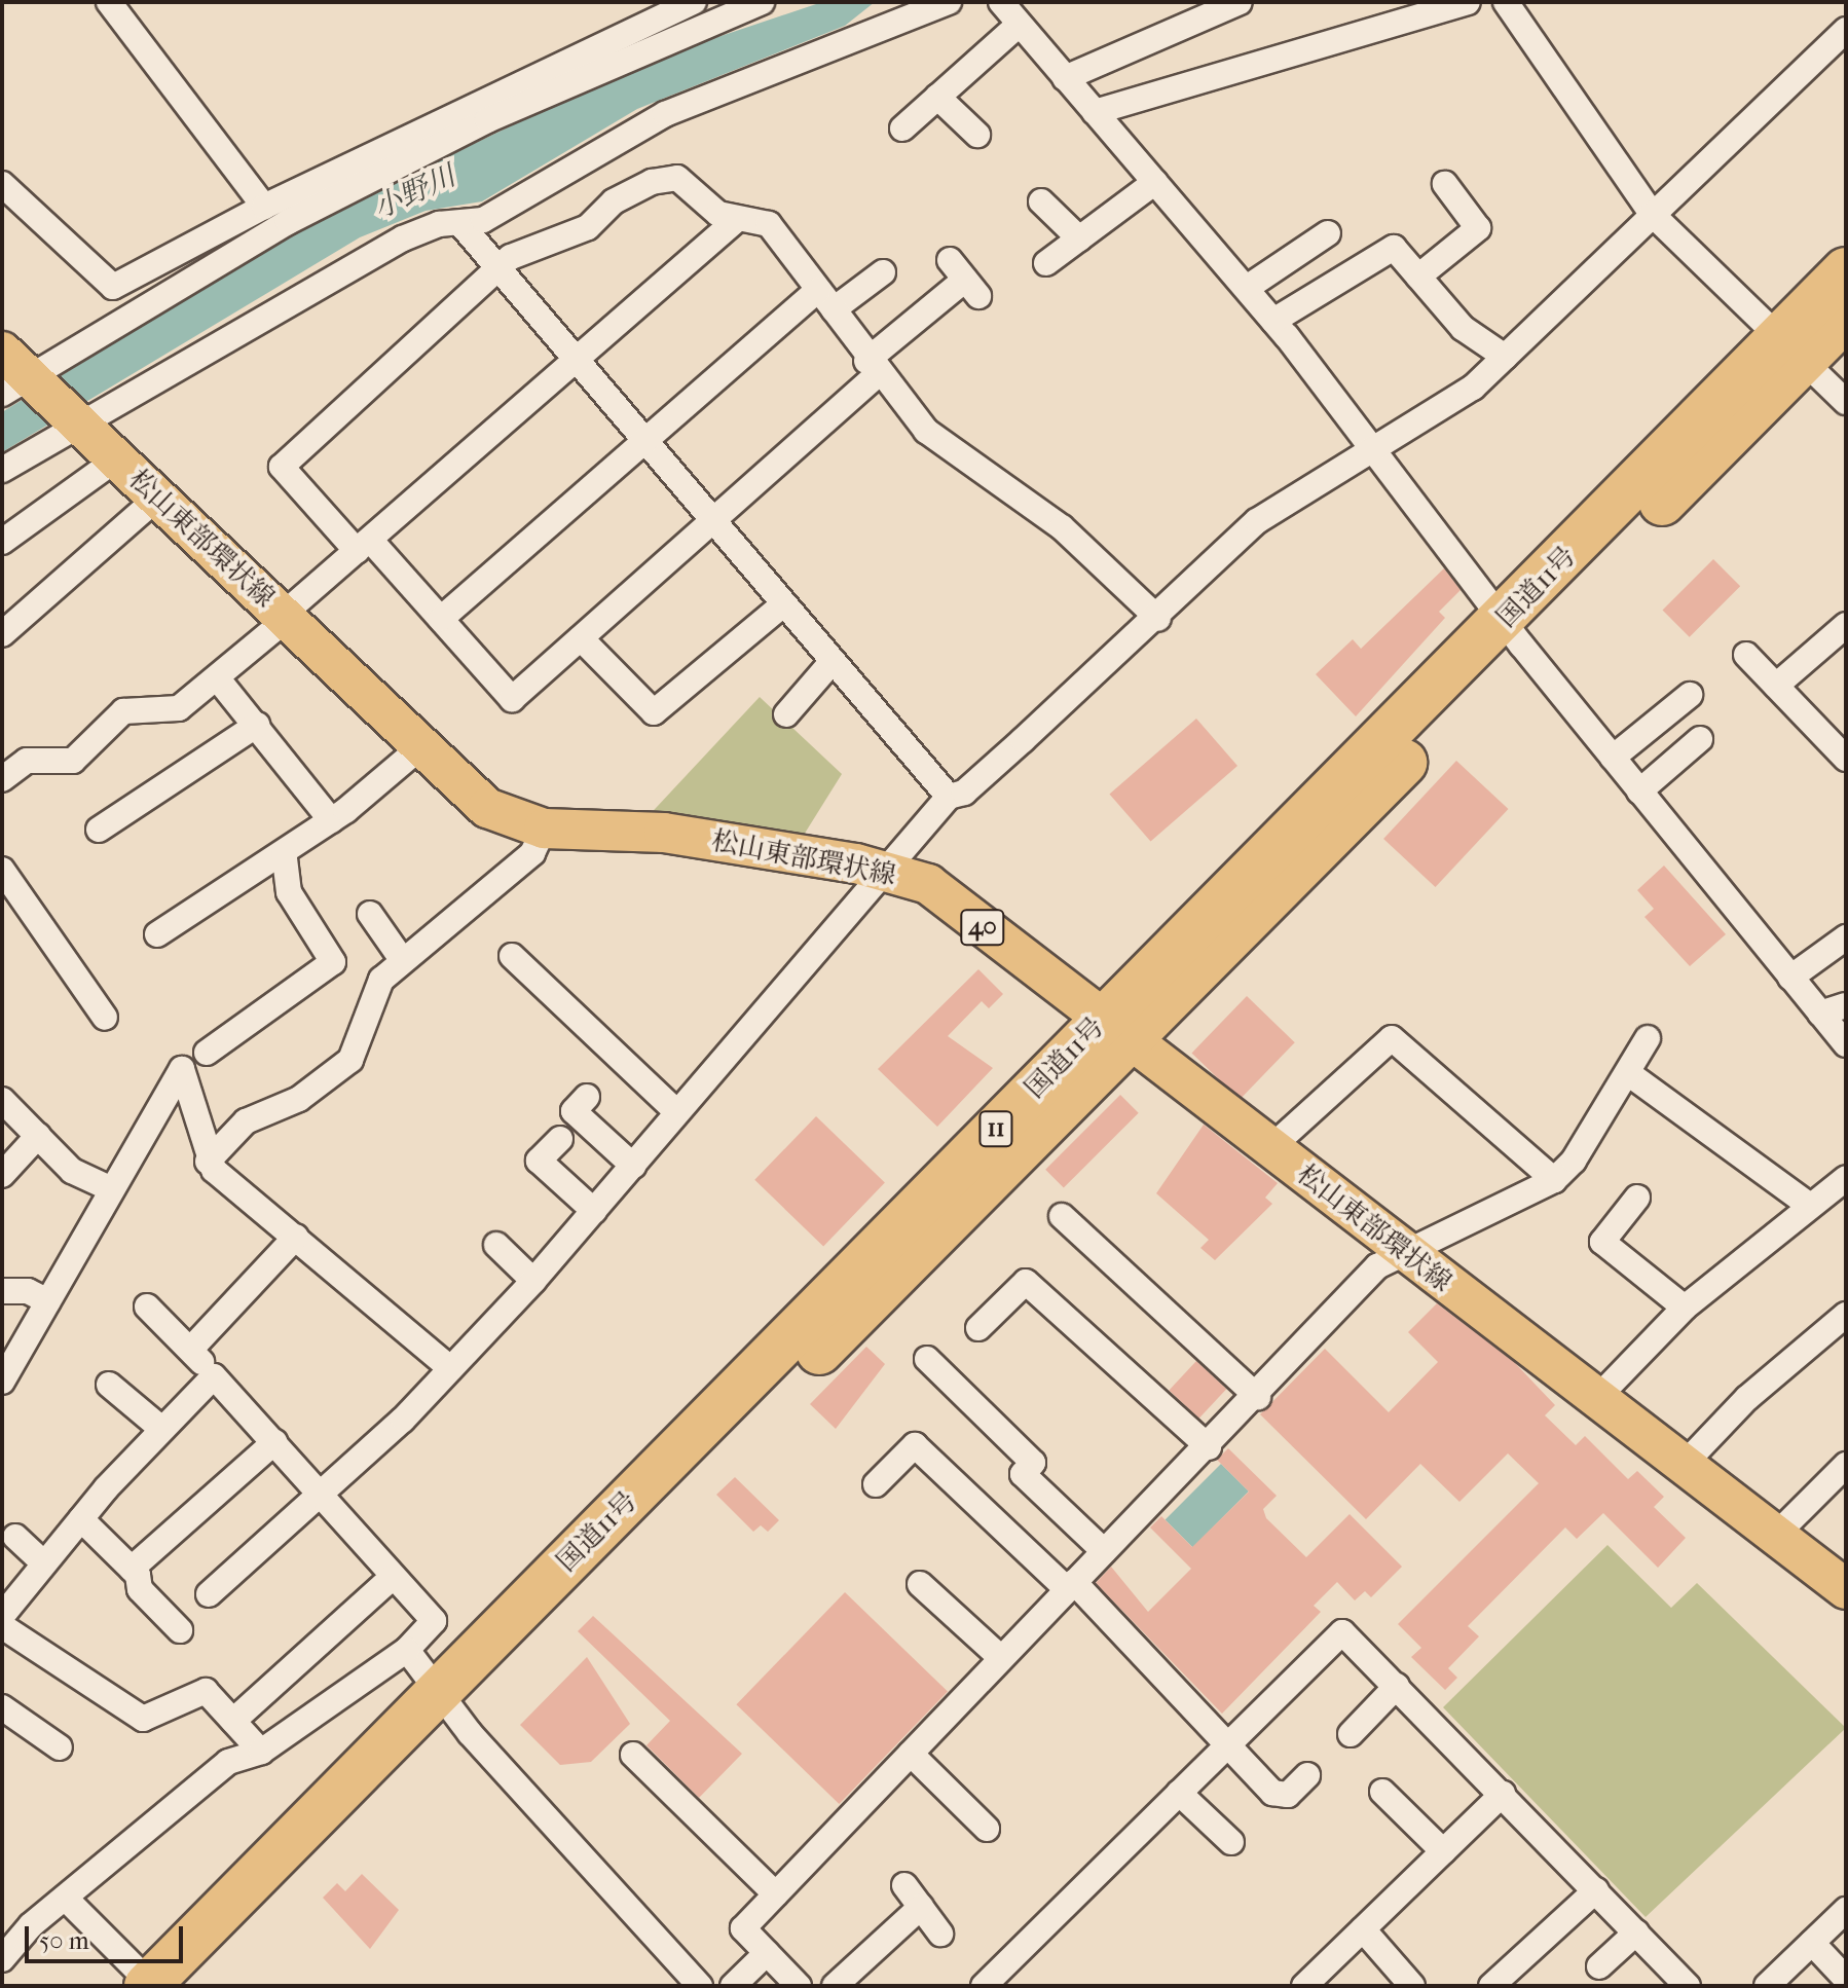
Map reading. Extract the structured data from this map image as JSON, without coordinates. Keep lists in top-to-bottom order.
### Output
{
  "streets": {
    "highway": ["国道11号", "11"],
    "main road": ["松山東部環状線", "40"]
  },
  "crossings": [
    ["松山東部環状線", "国道11号"]
  ],
  "water": ["小野川"],
  "scale_bar": "50 m"
}
